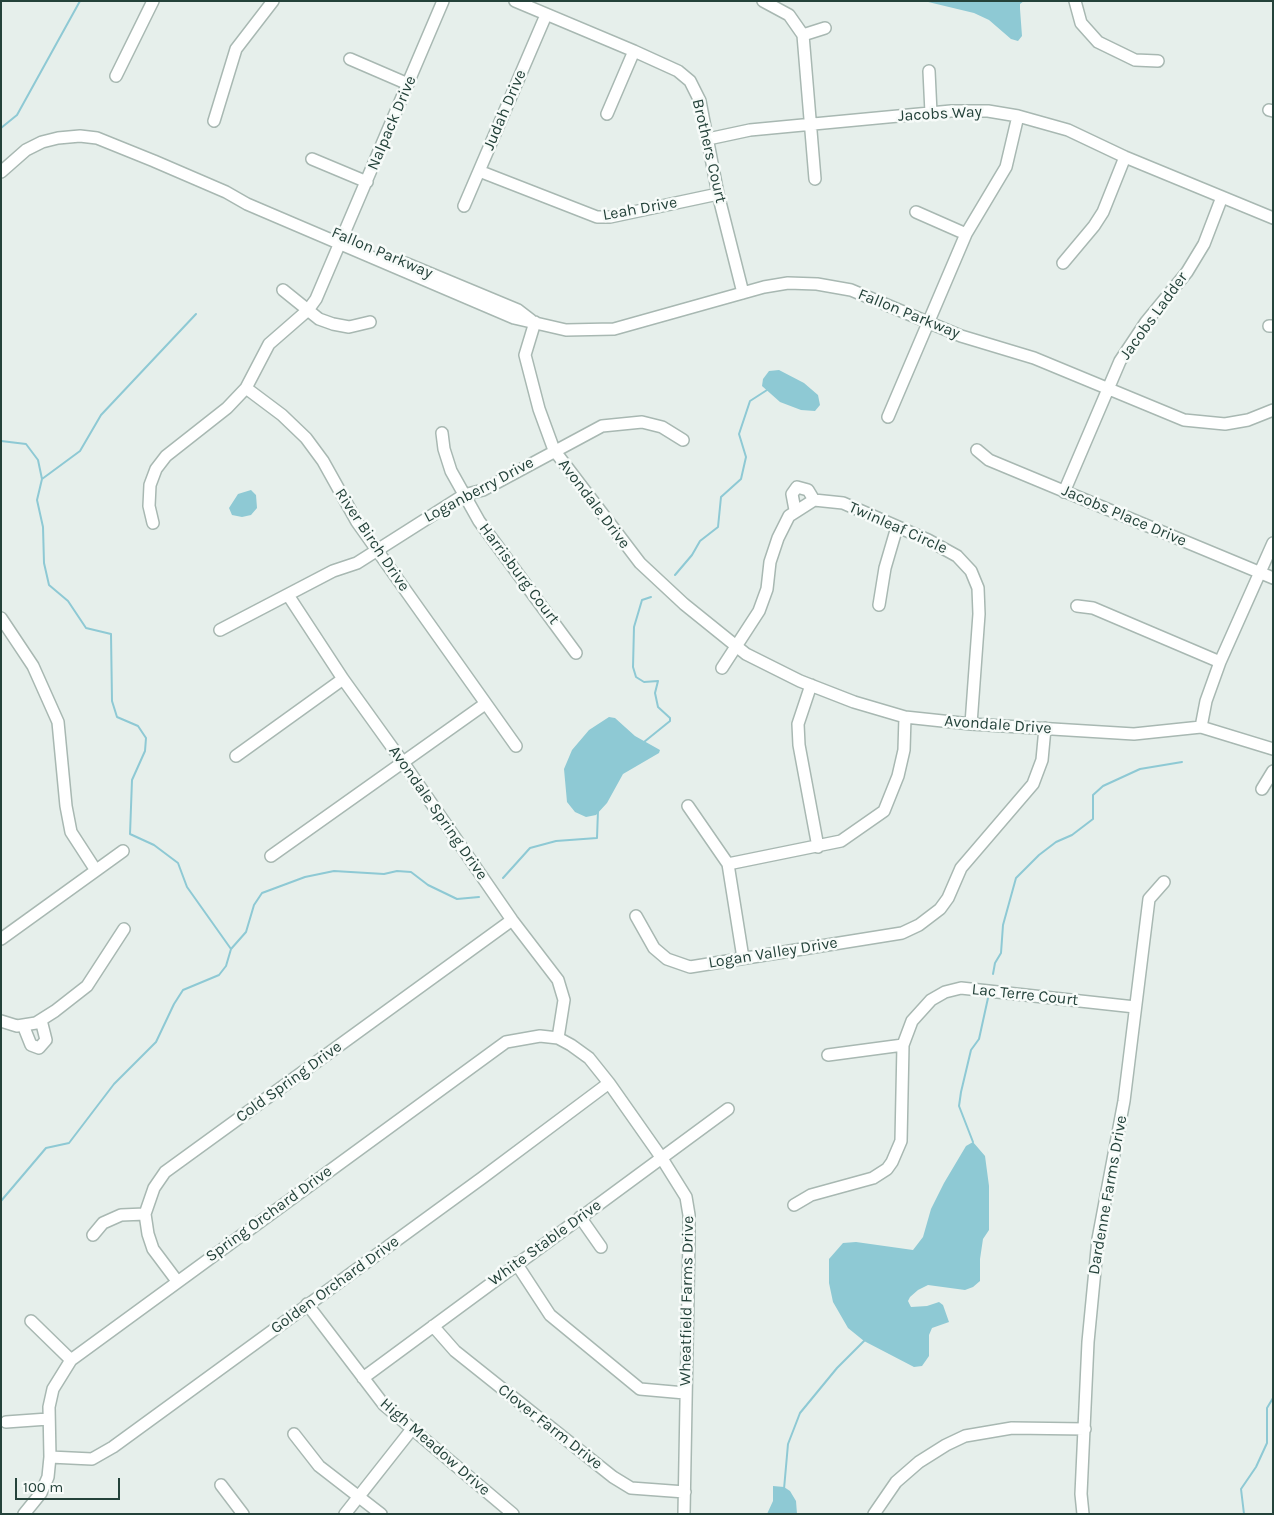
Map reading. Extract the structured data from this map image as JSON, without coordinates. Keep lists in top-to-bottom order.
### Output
{
  "streets": {
    "street": [
      "Judah Drive",
      "Jacobs Way",
      "Nalpack Drive",
      "Brothers Court",
      "Leah Drive",
      "Fallon Parkway",
      "Jacobs Ladder",
      "Loganberry Drive",
      "Avondale Drive",
      "Jacobs Place Drive",
      "Twinleaf Circle",
      "River Birch Drive",
      "Harrisburg Court",
      "Avondale Spring Drive",
      "Logan Valley Drive",
      "Lac Terre Court",
      "Cold Spring Drive",
      "Dardenne Farms Drive",
      "Spring Orchard Drive",
      "White Stable Drive",
      "Golden Orchard Drive",
      "Wheatfield Farms Drive",
      "Clover Farm Drive",
      "High Meadow Drive"
    ]
  },
  "crossings": [
    ["Judah Drive", "Brothers Court"],
    ["Judah Drive", "Leah Drive"],
    ["Jacobs Way", "Brothers Court"],
    ["Jacobs Way", "Jacobs Ladder"],
    ["Nalpack Drive", "Fallon Parkway"],
    ["Nalpack Drive", "River Birch Drive"],
    ["Brothers Court", "Leah Drive"],
    ["Brothers Court", "Fallon Parkway"],
    ["Fallon Parkway", "Jacobs Ladder"],
    ["Fallon Parkway", "Avondale Drive"],
    ["Jacobs Ladder", "Jacobs Place Drive"],
    ["Loganberry Drive", "Avondale Drive"],
    ["Loganberry Drive", "River Birch Drive"],
    ["Loganberry Drive", "Harrisburg Court"],
    ["Loganberry Drive", "Avondale Spring Drive"],
    ["Avondale Drive", "Twinleaf Circle"],
    ["Avondale Drive", "Logan Valley Drive"],
    ["Avondale Spring Drive", "Cold Spring Drive"],
    ["Avondale Spring Drive", "Spring Orchard Drive"],
    ["Lac Terre Court", "Dardenne Farms Drive"],
    ["Cold Spring Drive", "Spring Orchard Drive"],
    ["Spring Orchard Drive", "Golden Orchard Drive"],
    ["Spring Orchard Drive", "Wheatfield Farms Drive"],
    ["White Stable Drive", "Wheatfield Farms Drive"],
    ["White Stable Drive", "Clover Farm Drive"],
    ["White Stable Drive", "High Meadow Drive"],
    ["Golden Orchard Drive", "Wheatfield Farms Drive"],
    ["Golden Orchard Drive", "High Meadow Drive"],
    ["Wheatfield Farms Drive", "Clover Farm Drive"]
  ],
  "scale_bar": "100 m"
}
